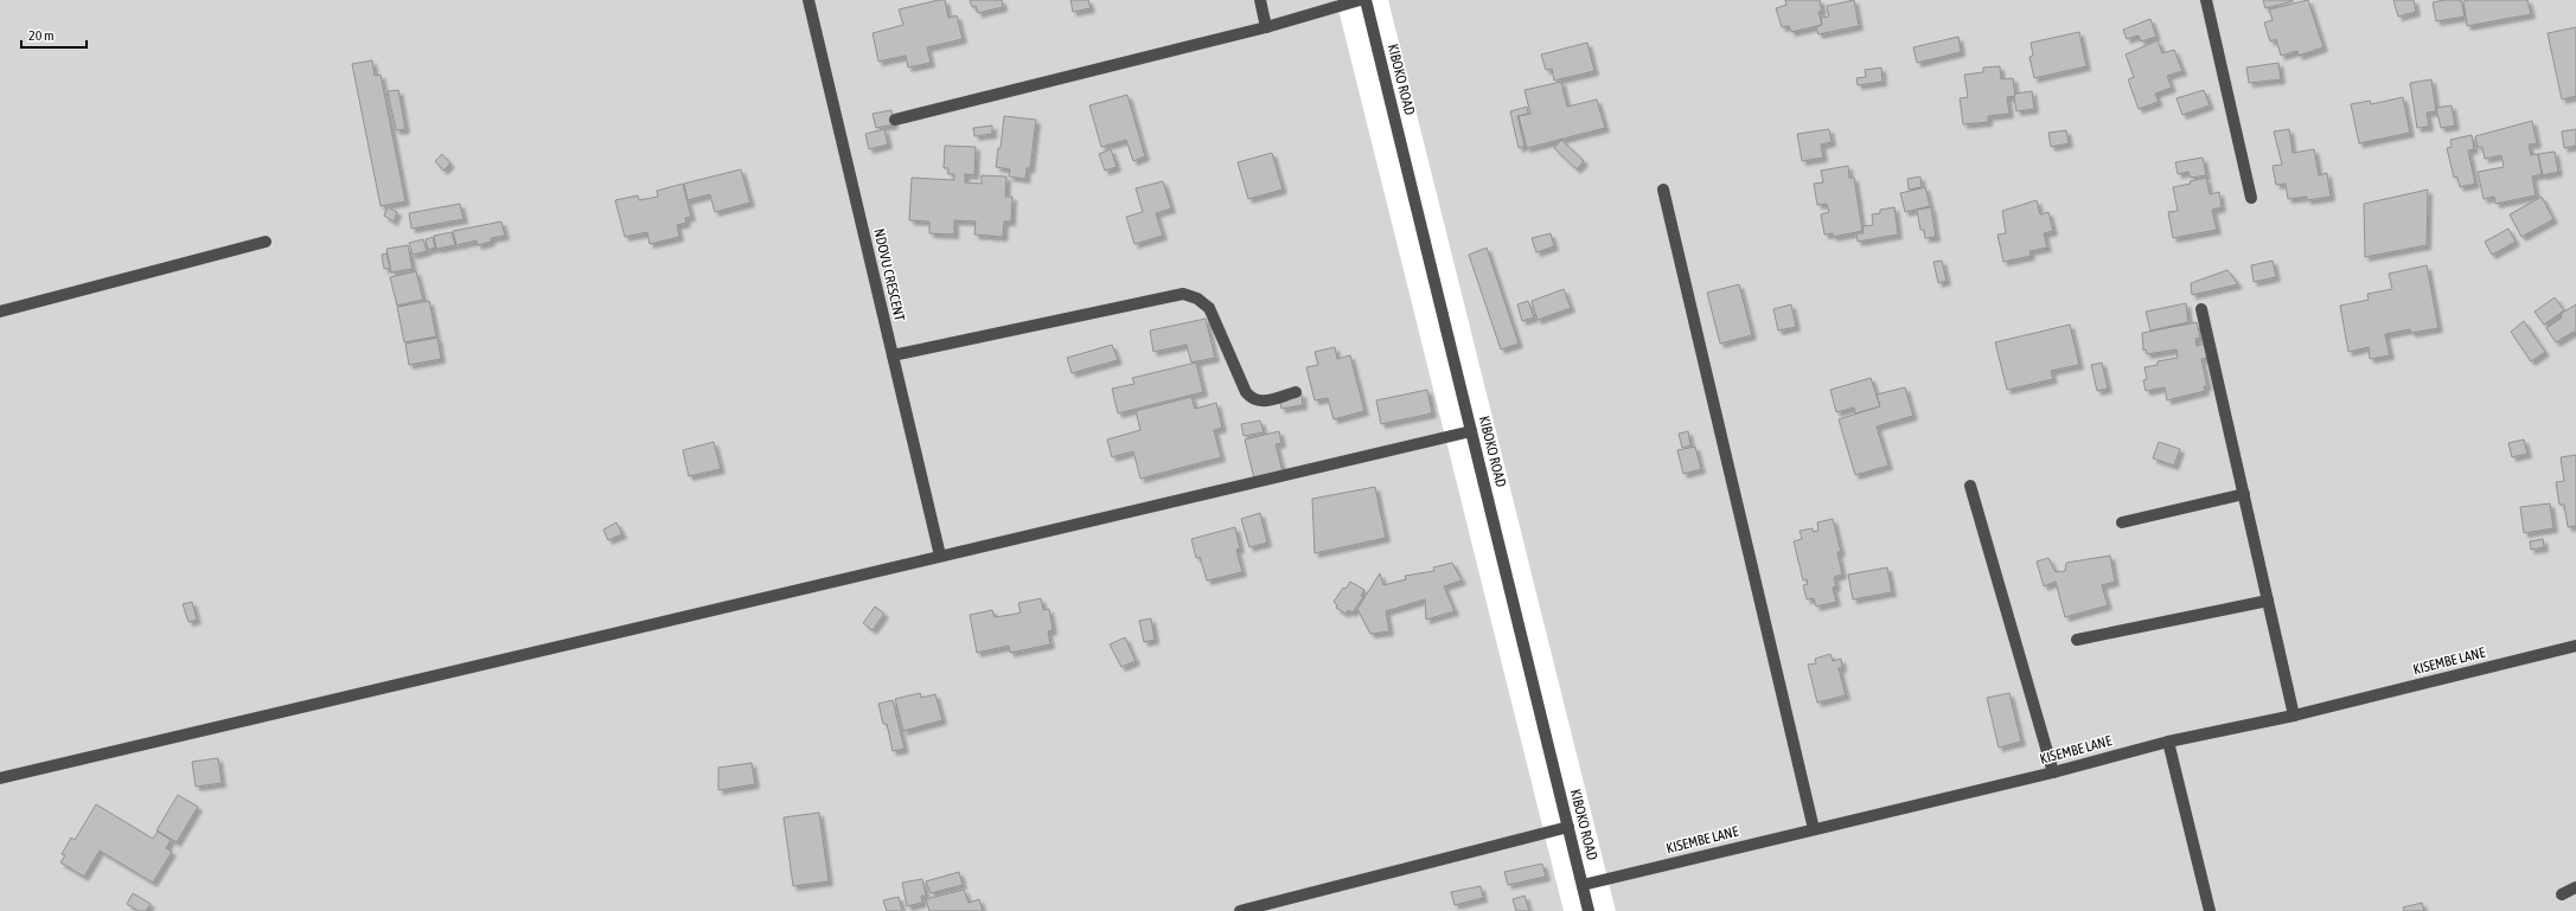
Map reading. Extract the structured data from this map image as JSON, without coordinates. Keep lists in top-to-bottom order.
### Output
{
  "streets": {
    "street": ["KIBOKO ROAD", "NDOVU CRESCENT", "KISEMBE LANE"]
  },
  "crossings": [
    ["KIBOKO ROAD", "KISEMBE LANE"]
  ],
  "scale_bar": "20 m"
}
